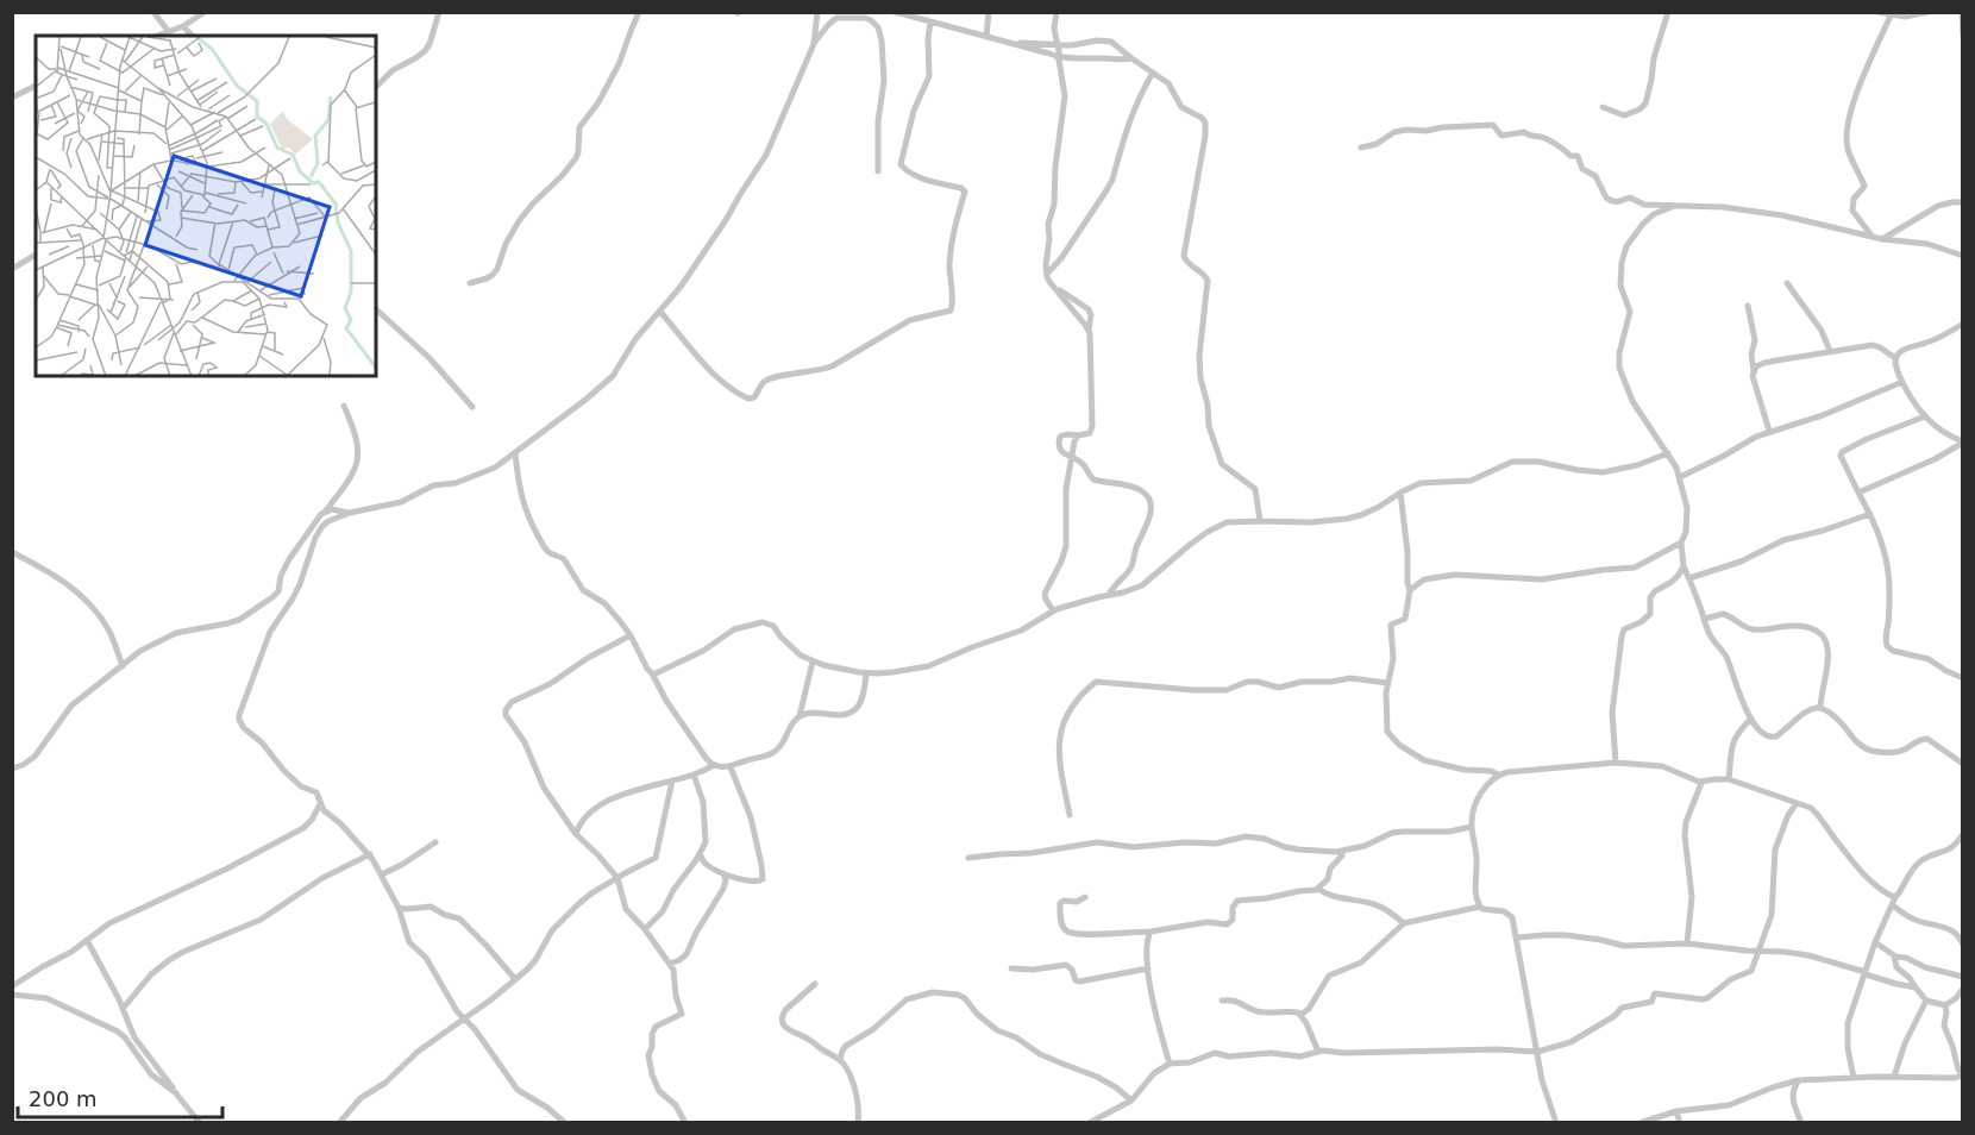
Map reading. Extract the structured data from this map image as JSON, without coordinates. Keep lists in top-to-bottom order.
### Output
{
  "scale_bar": "200 m"
}
